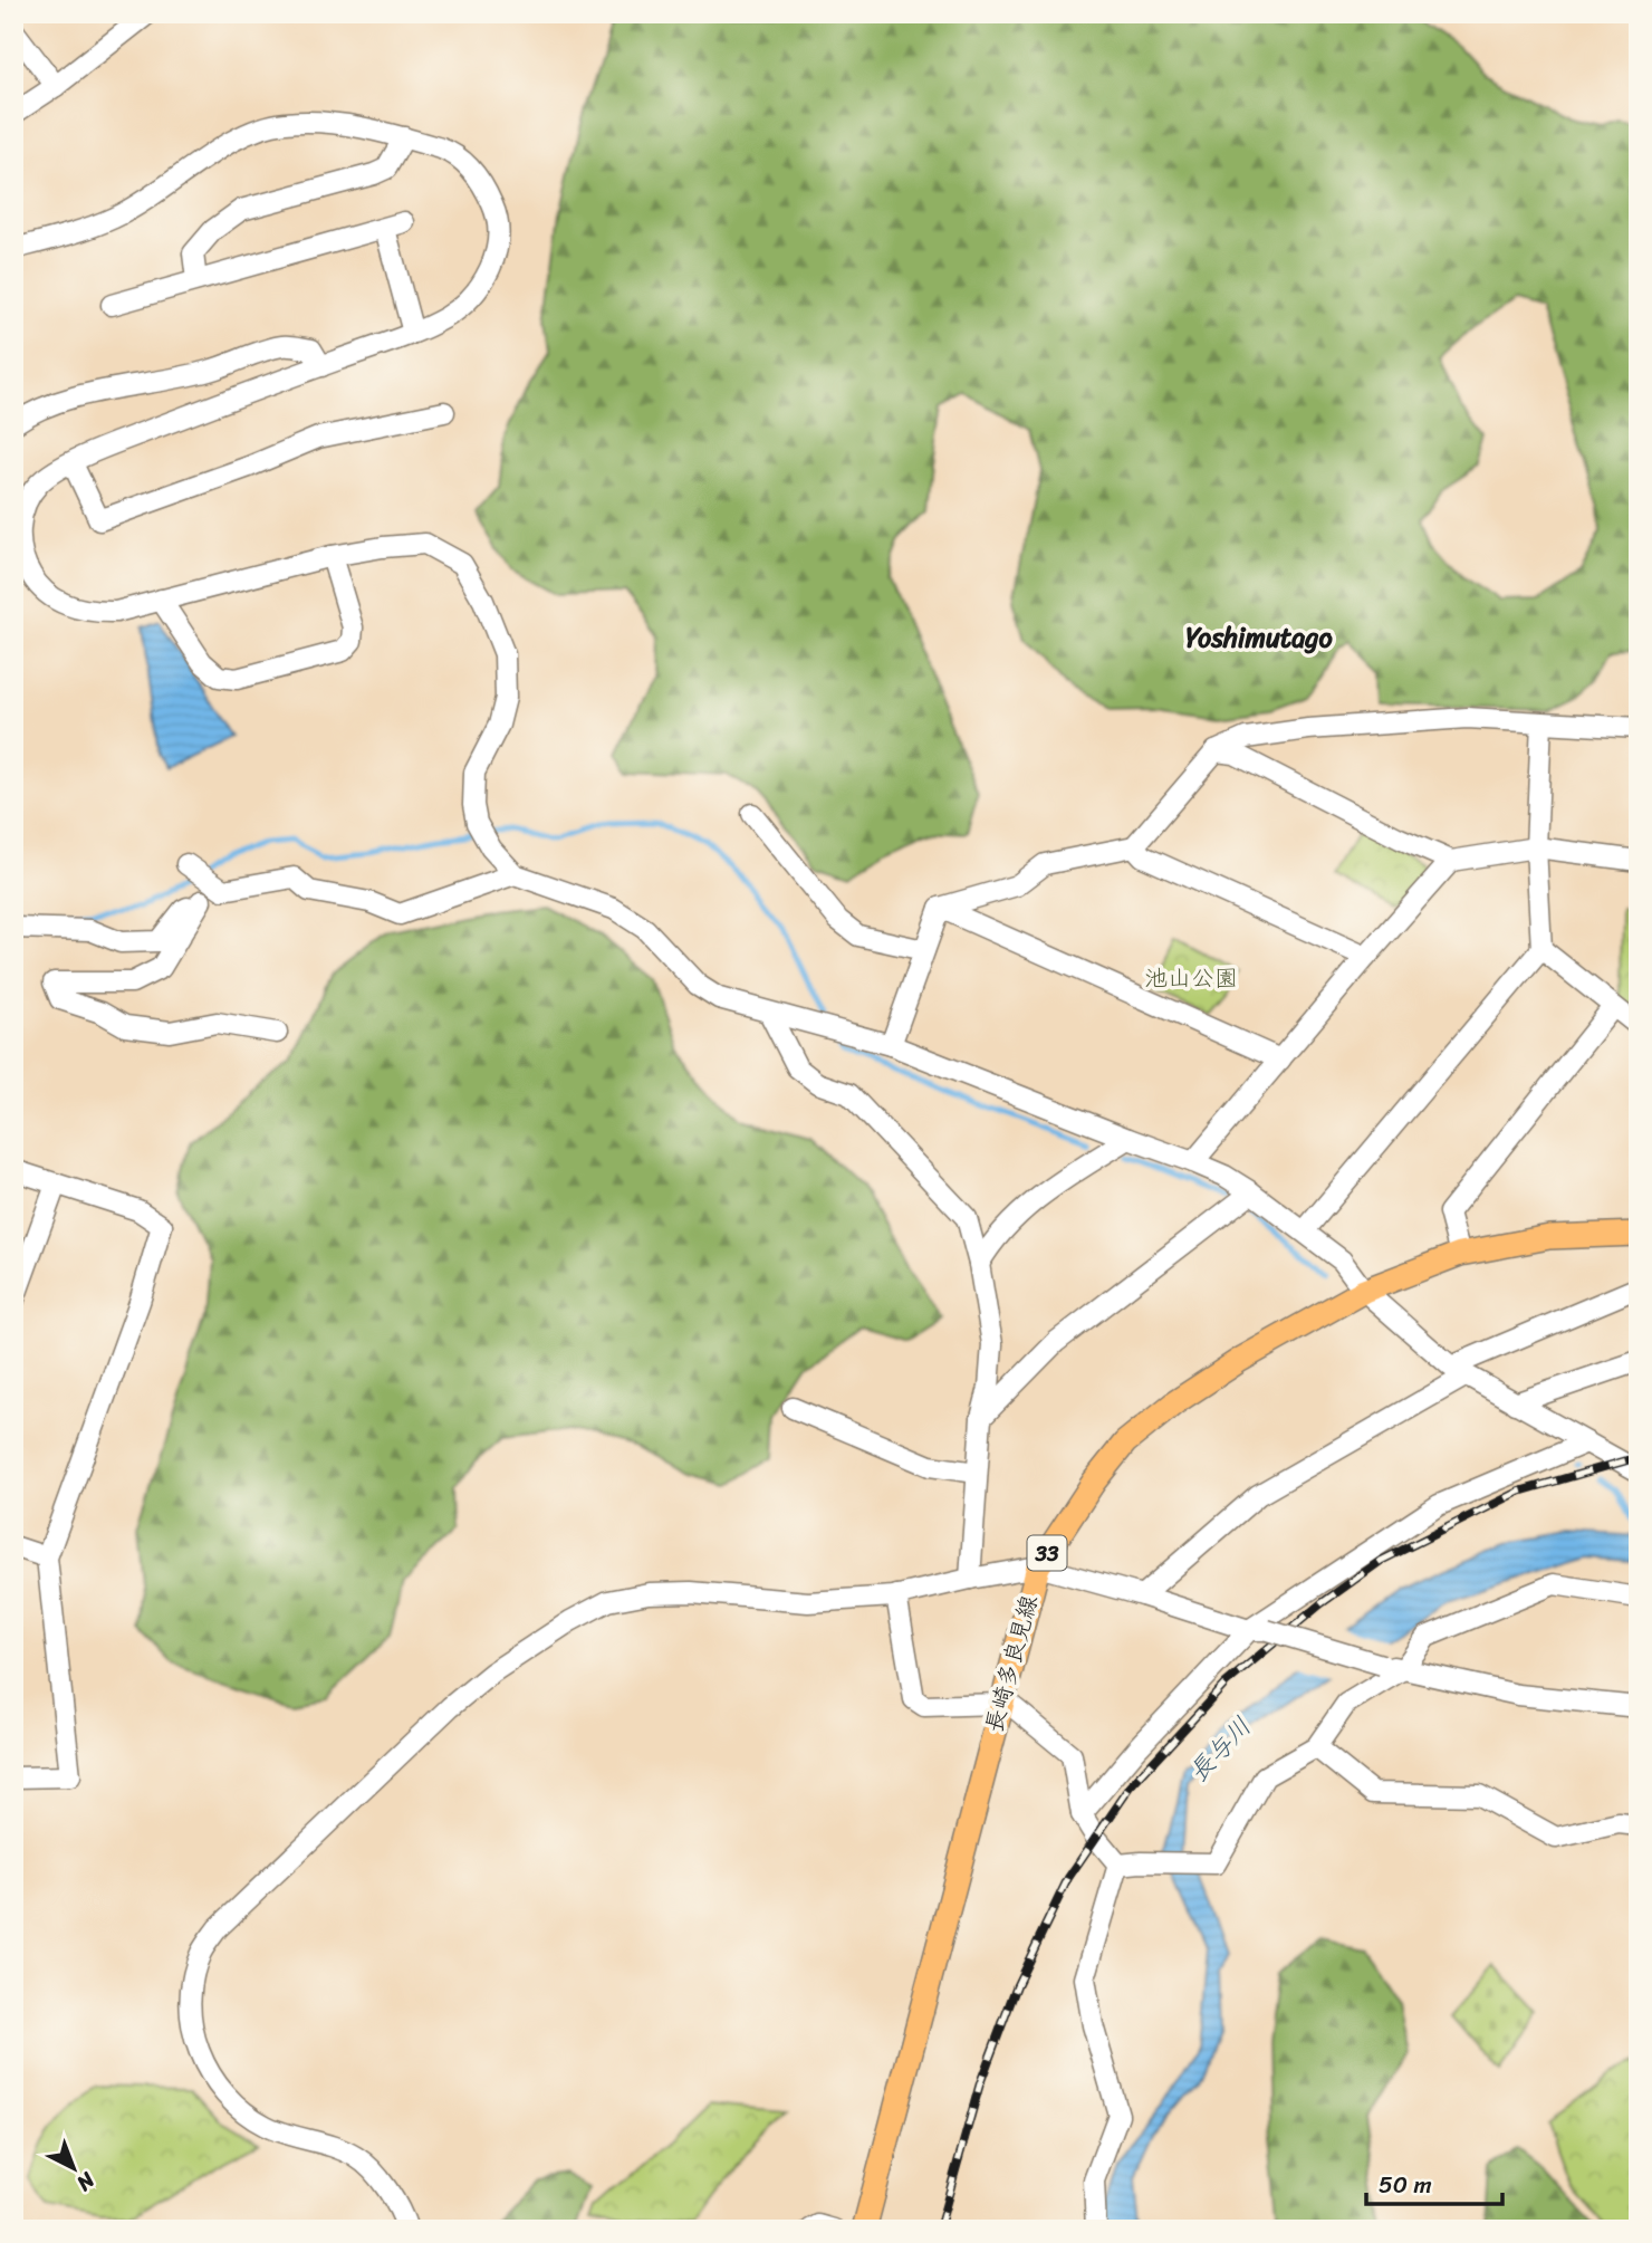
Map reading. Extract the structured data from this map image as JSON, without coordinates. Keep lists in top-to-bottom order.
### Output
{
  "streets": {
    "main road": ["33", "長崎多良見線"]
  },
  "districts": ["Yoshimutago"],
  "water": ["長与川"],
  "parks": ["池山公園"],
  "scale_bar": "50 m",
  "north": "bottom right"
}
